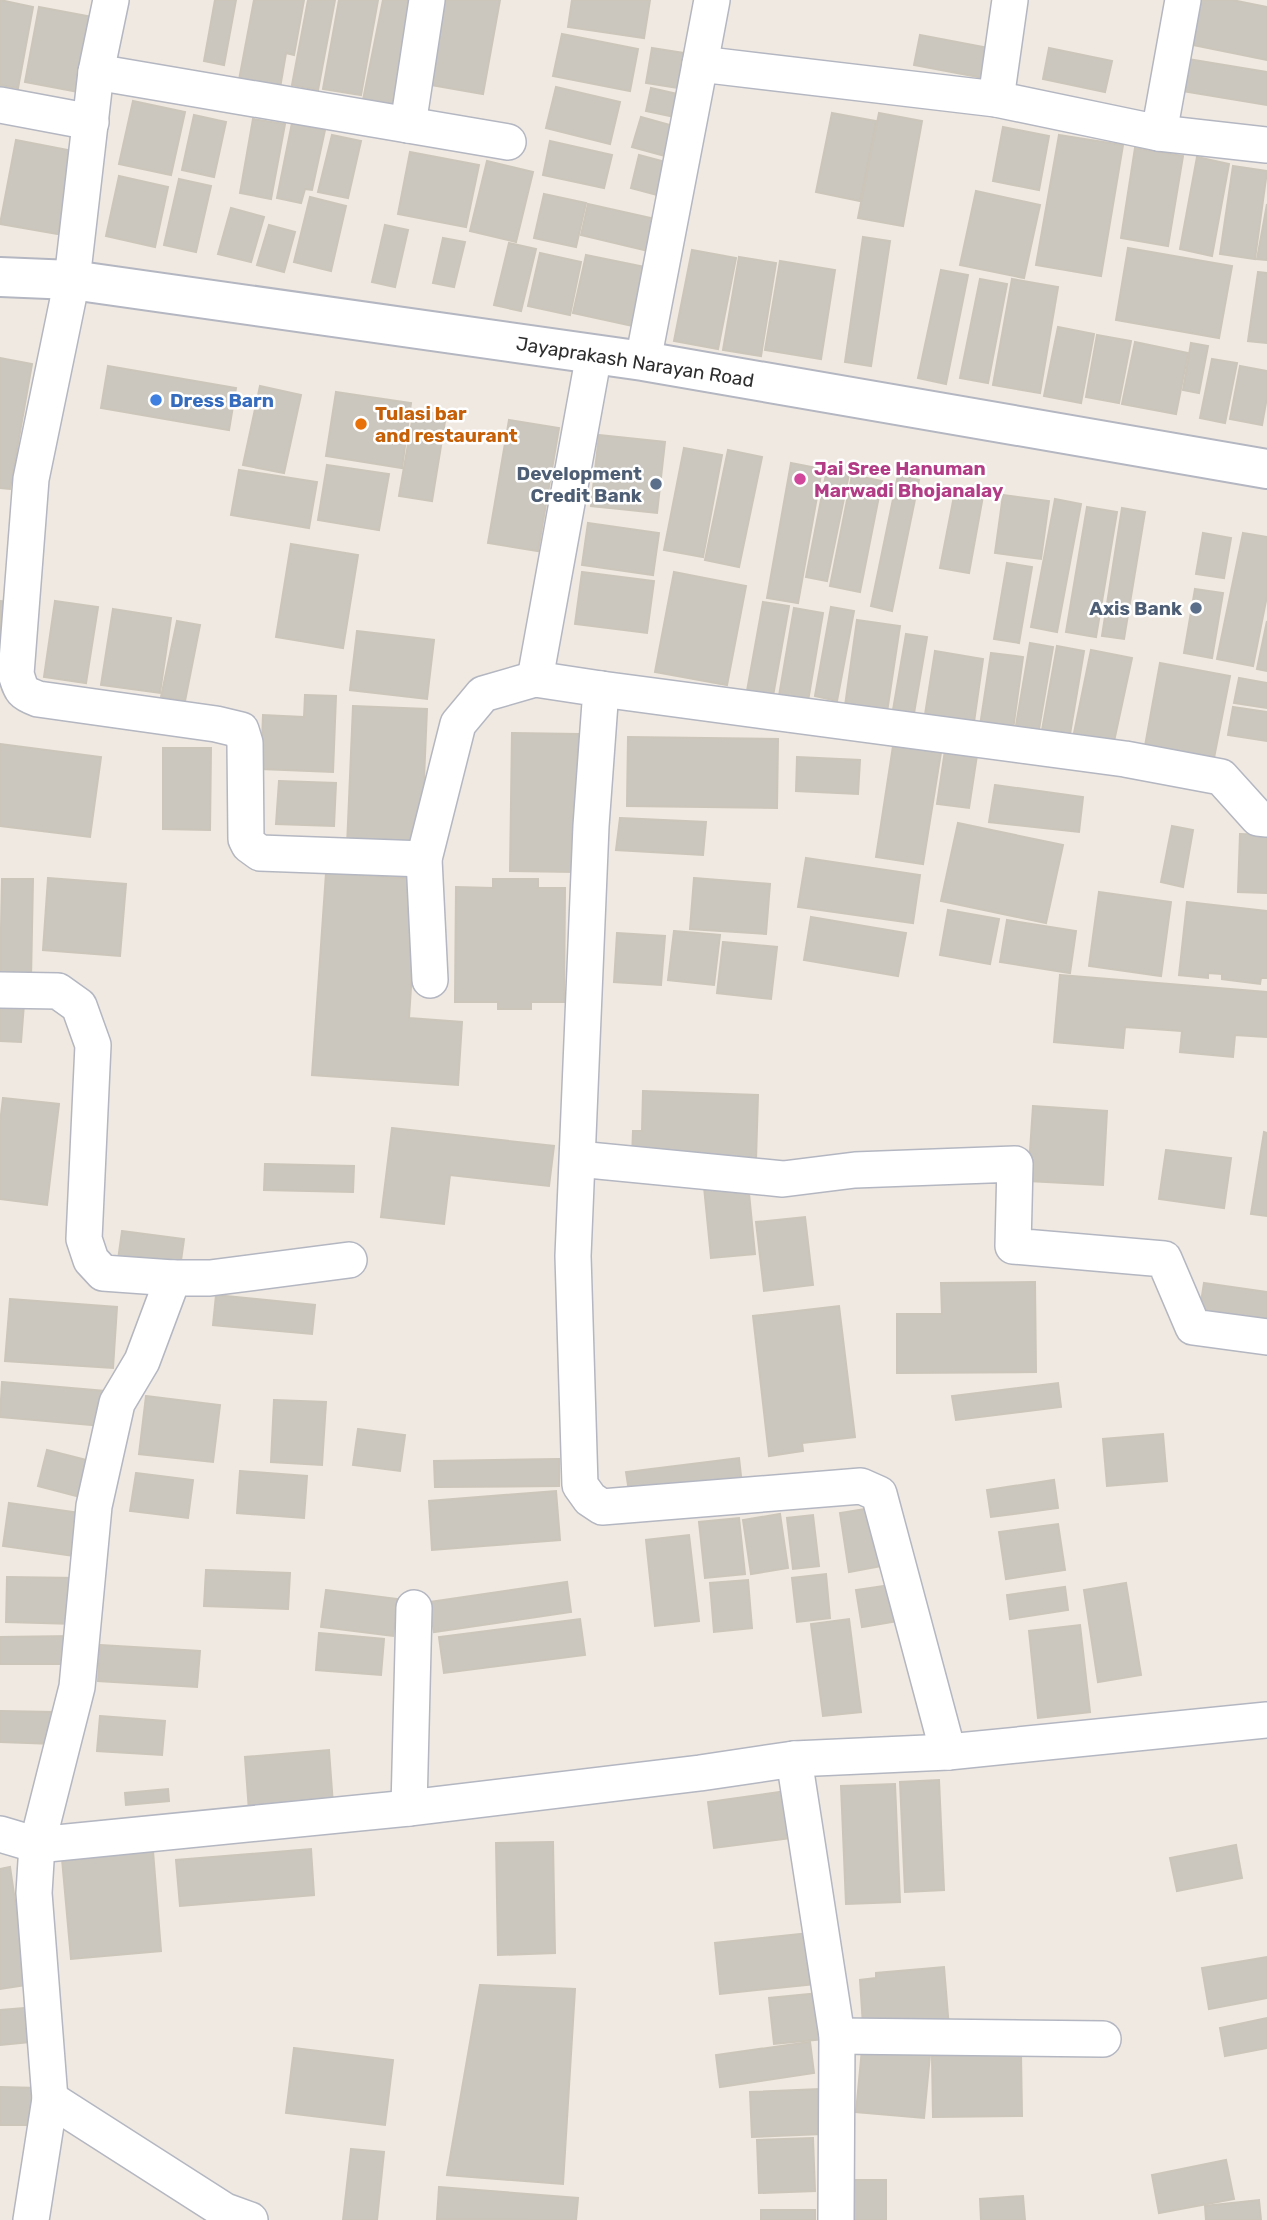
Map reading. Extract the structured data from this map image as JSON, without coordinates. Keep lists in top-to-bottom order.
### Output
{
  "streets": {
    "street": ["Jayaprakash Narayan Road"]
  },
  "places": [
    "Dress Barn",
    "Tulasi bar and restaurant",
    "Jai Sree Hanuman Marwadi Bhojanalay",
    "Development Credit Bank",
    "Axis Bank"
  ]
}
